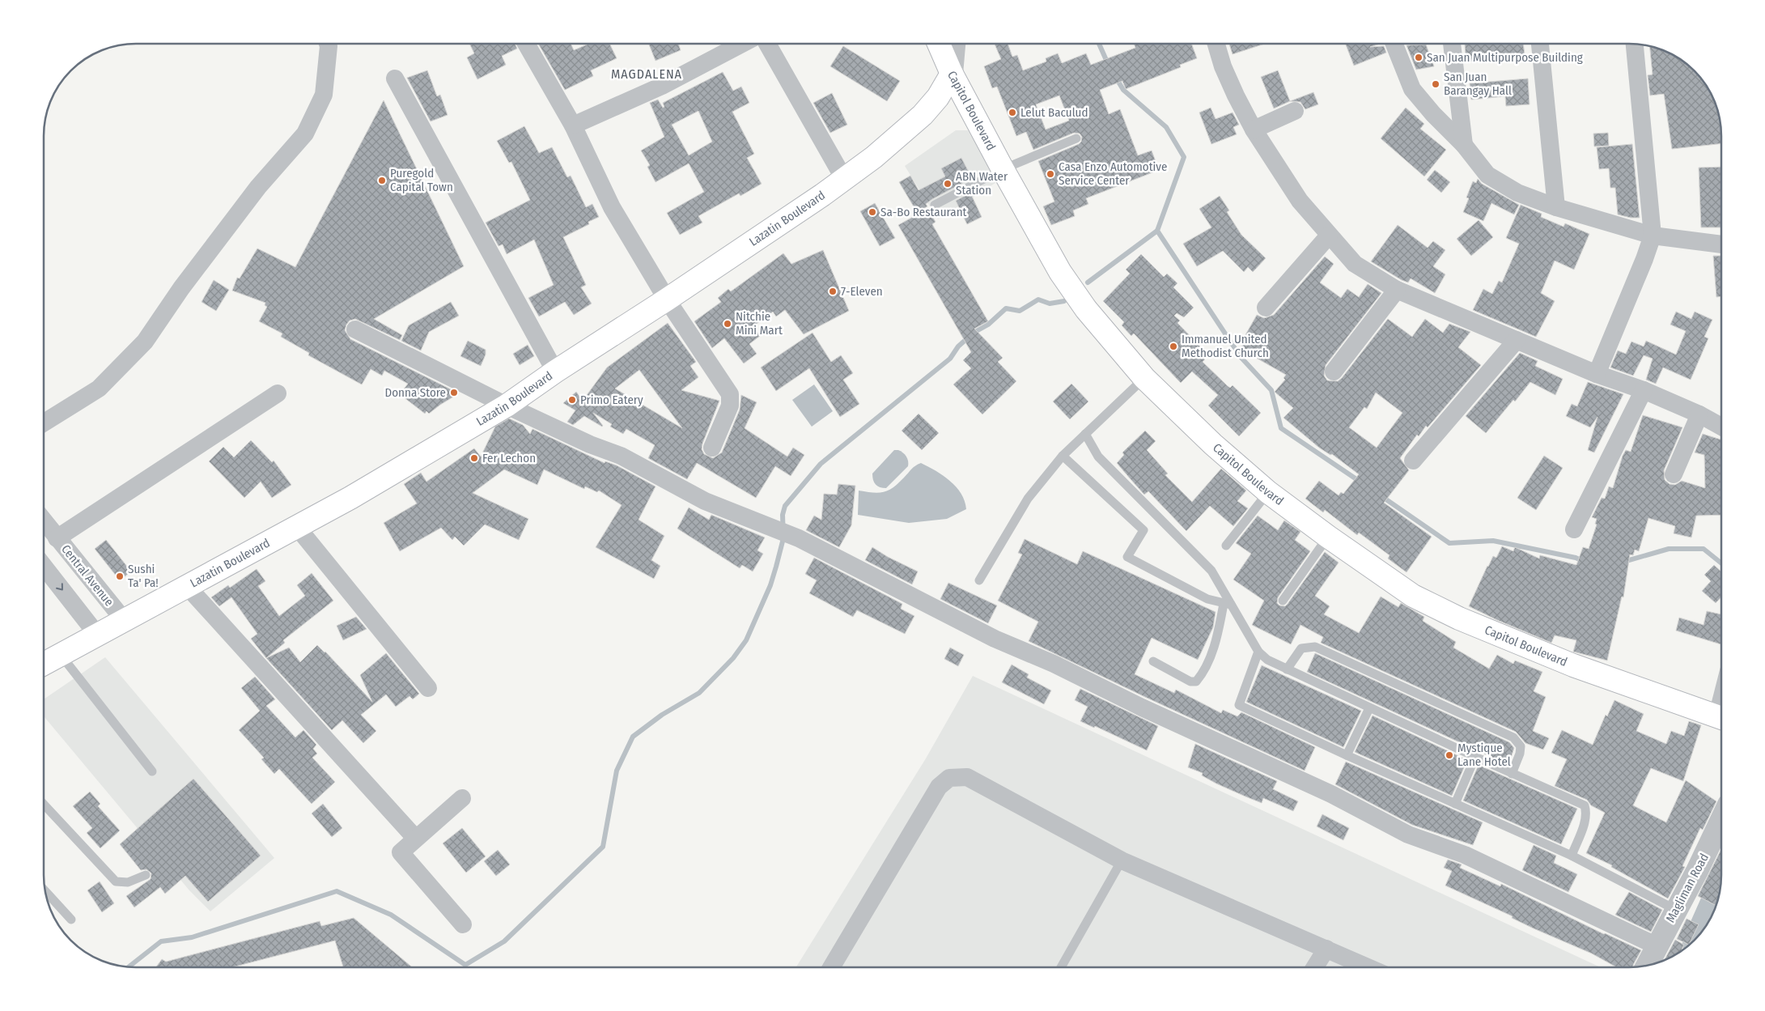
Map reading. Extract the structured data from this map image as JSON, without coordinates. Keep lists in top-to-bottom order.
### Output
{
  "streets": {
    "main road": ["Capitol Boulevard", "Lazatin Boulevard"],
    "street": ["Central Avenue", "Magliman Road"]
  },
  "crossings": [
    ["Capitol Boulevard", "Lazatin Boulevard"],
    ["Lazatin Boulevard", "Central Avenue"]
  ],
  "districts": ["MAGDALENA"],
  "places": [
    "San Juan Multipurpose Building",
    "San Juan Barangay Hall",
    "Lelut Baculud",
    "Casa Enzo Automotive Service Center",
    "Puregold Capital Town",
    "ABN Water Station",
    "Sa-Bo Restaurant",
    "7-Eleven",
    "Nitchie Mini Mart",
    "Immanuel United Methodist Church",
    "Donna Store",
    "Primo Eatery",
    "Fer Lechon",
    "Sushi Ta' Pa!",
    "Mystique Lane Hotel"
  ]
}
